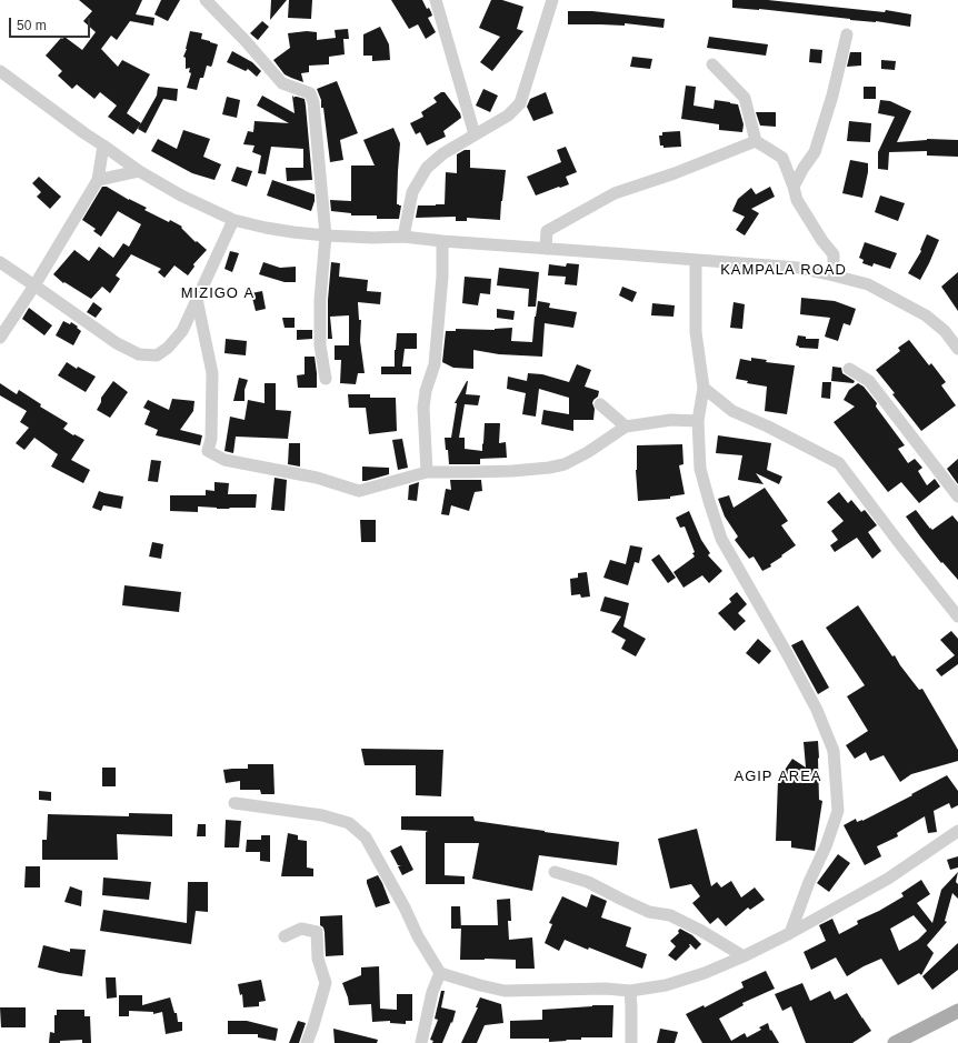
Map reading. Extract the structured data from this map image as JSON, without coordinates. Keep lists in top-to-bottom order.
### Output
{
  "districts": ["KAMPALA ROAD", "MIZIGO A", "AGIP AREA"],
  "scale_bar": "50 m"
}
